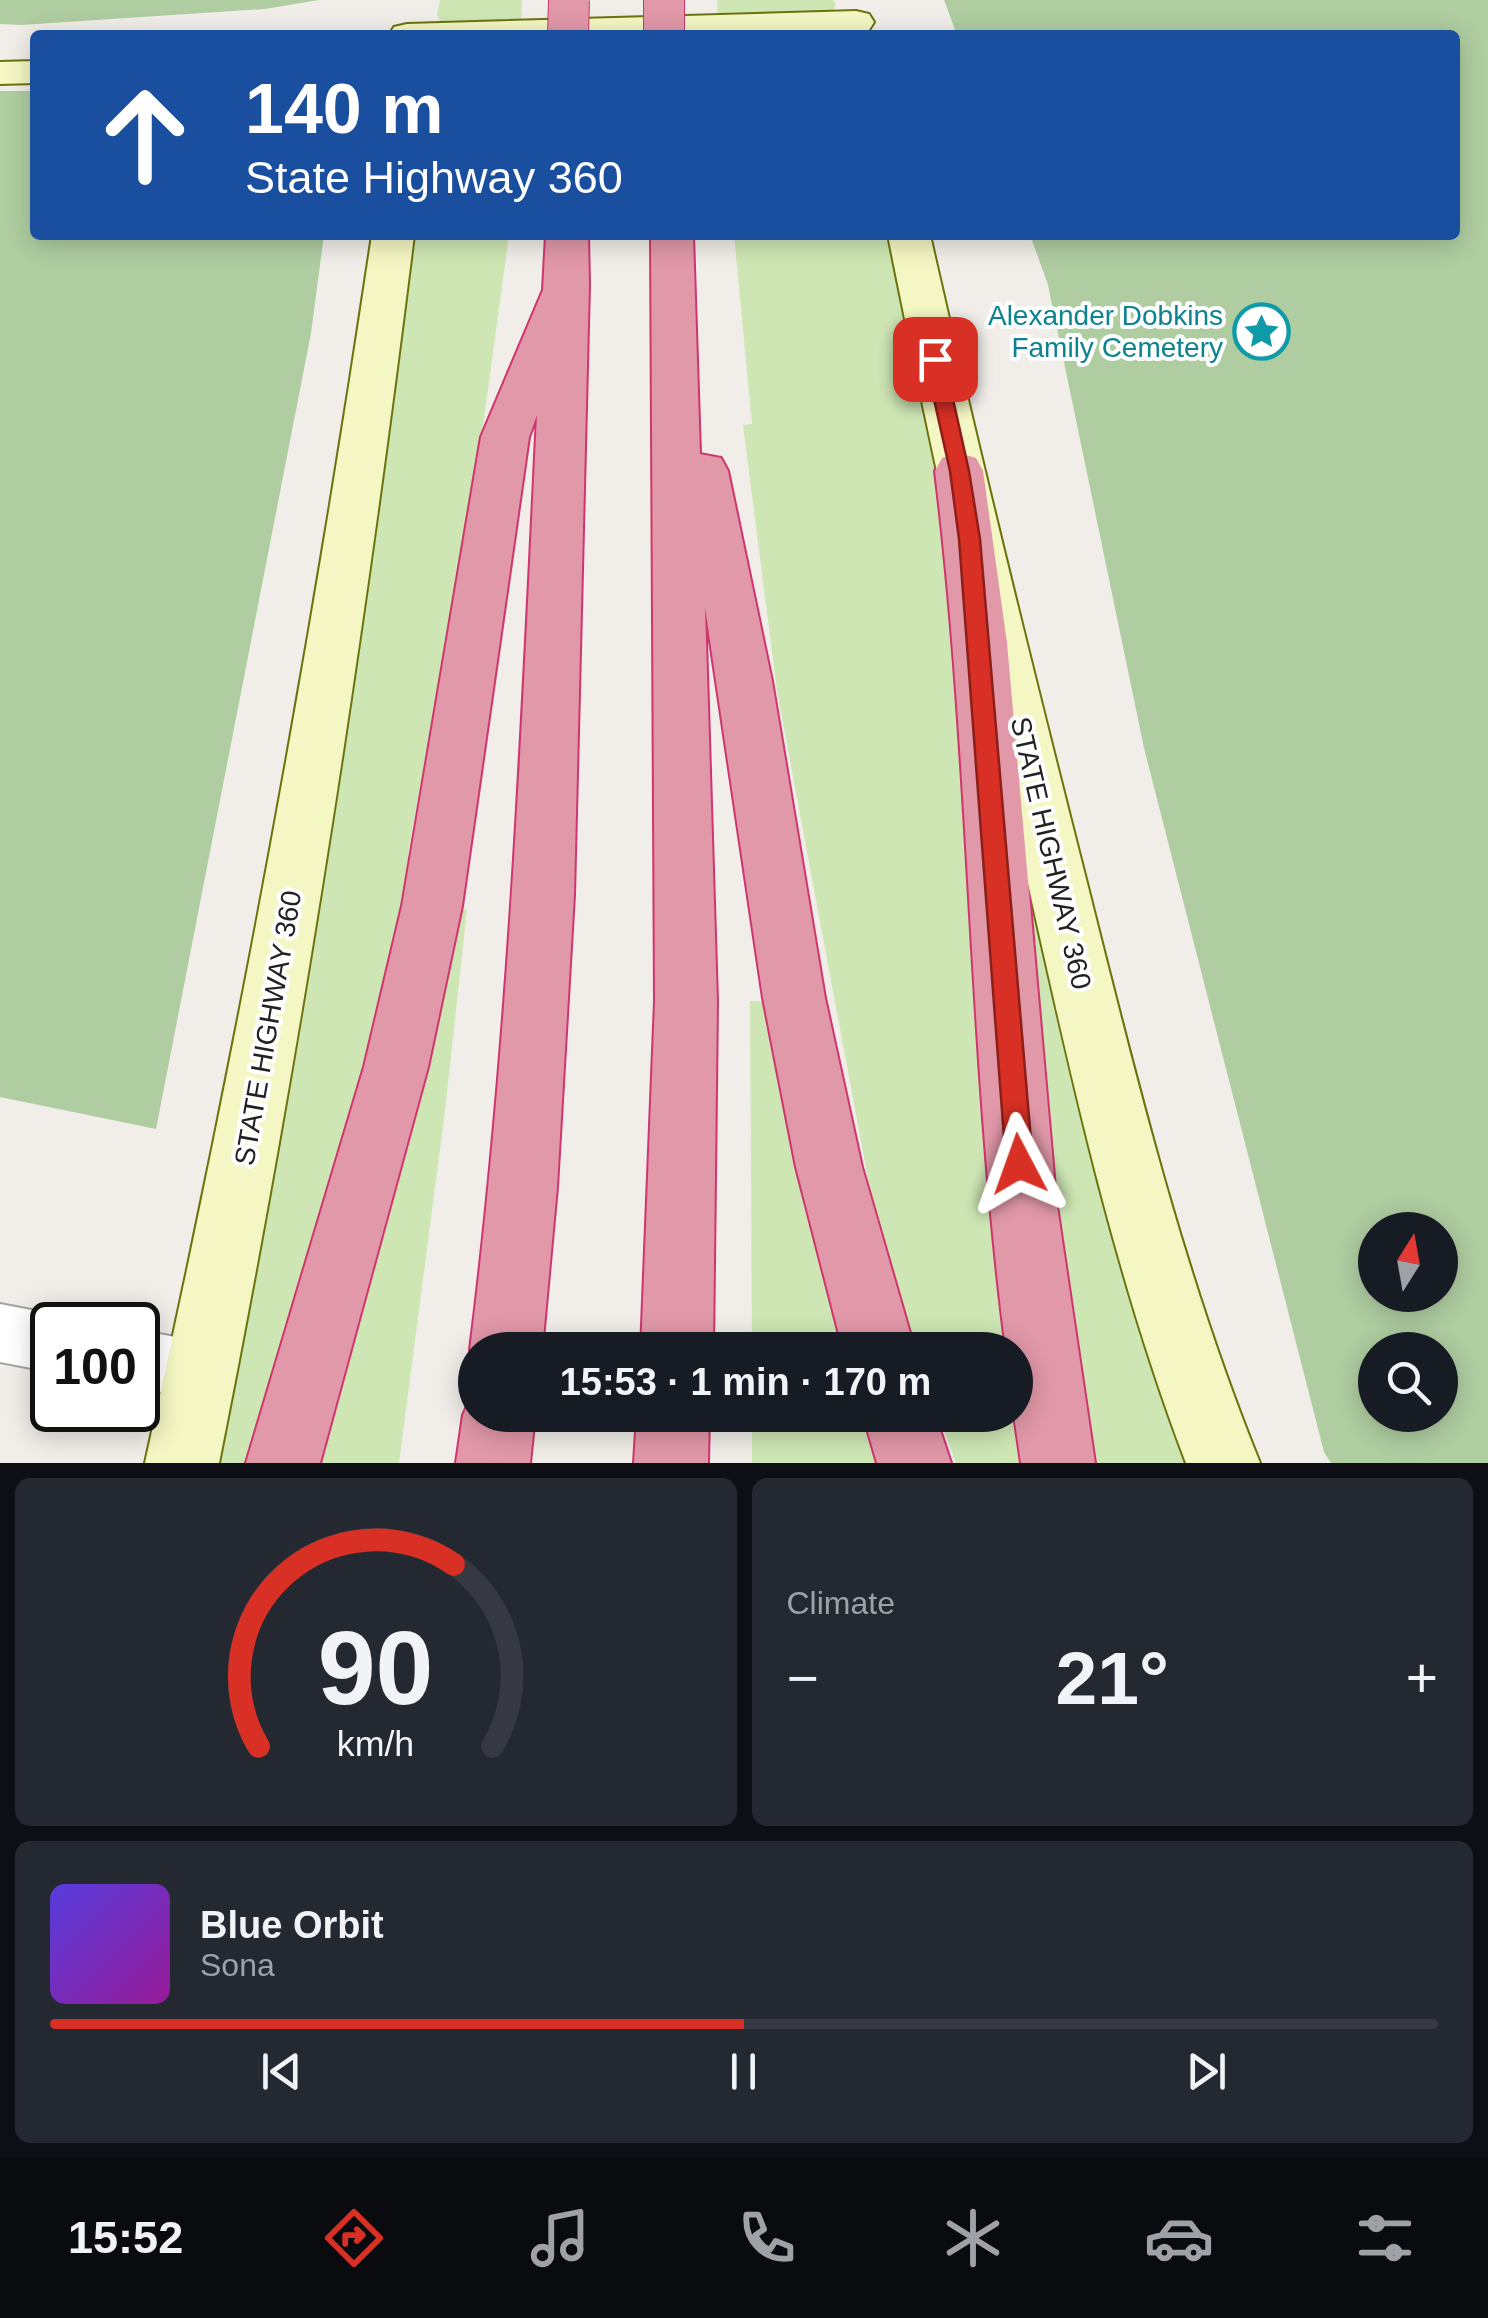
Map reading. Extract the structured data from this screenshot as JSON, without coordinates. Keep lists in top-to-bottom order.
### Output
{
  "streets": {
    "main road": ["STATE HIGHWAY 360"]
  },
  "places": {
    "place": ["Alexander Dobkins Family Cemetery"]
  },
  "north": "top",
  "page": {
    "turn": ["140 m", "State Highway 360"],
    "limit": "100",
    "trip": "15:53 · 1 min · 170 m",
    "tile": "Climate",
    "heat": ["−", "21°", "+"],
    "song": ["Blue Orbit", "Sona"],
    "tabs": "15:52",
    "gauge": ["90", "km/h"]
  }
}
